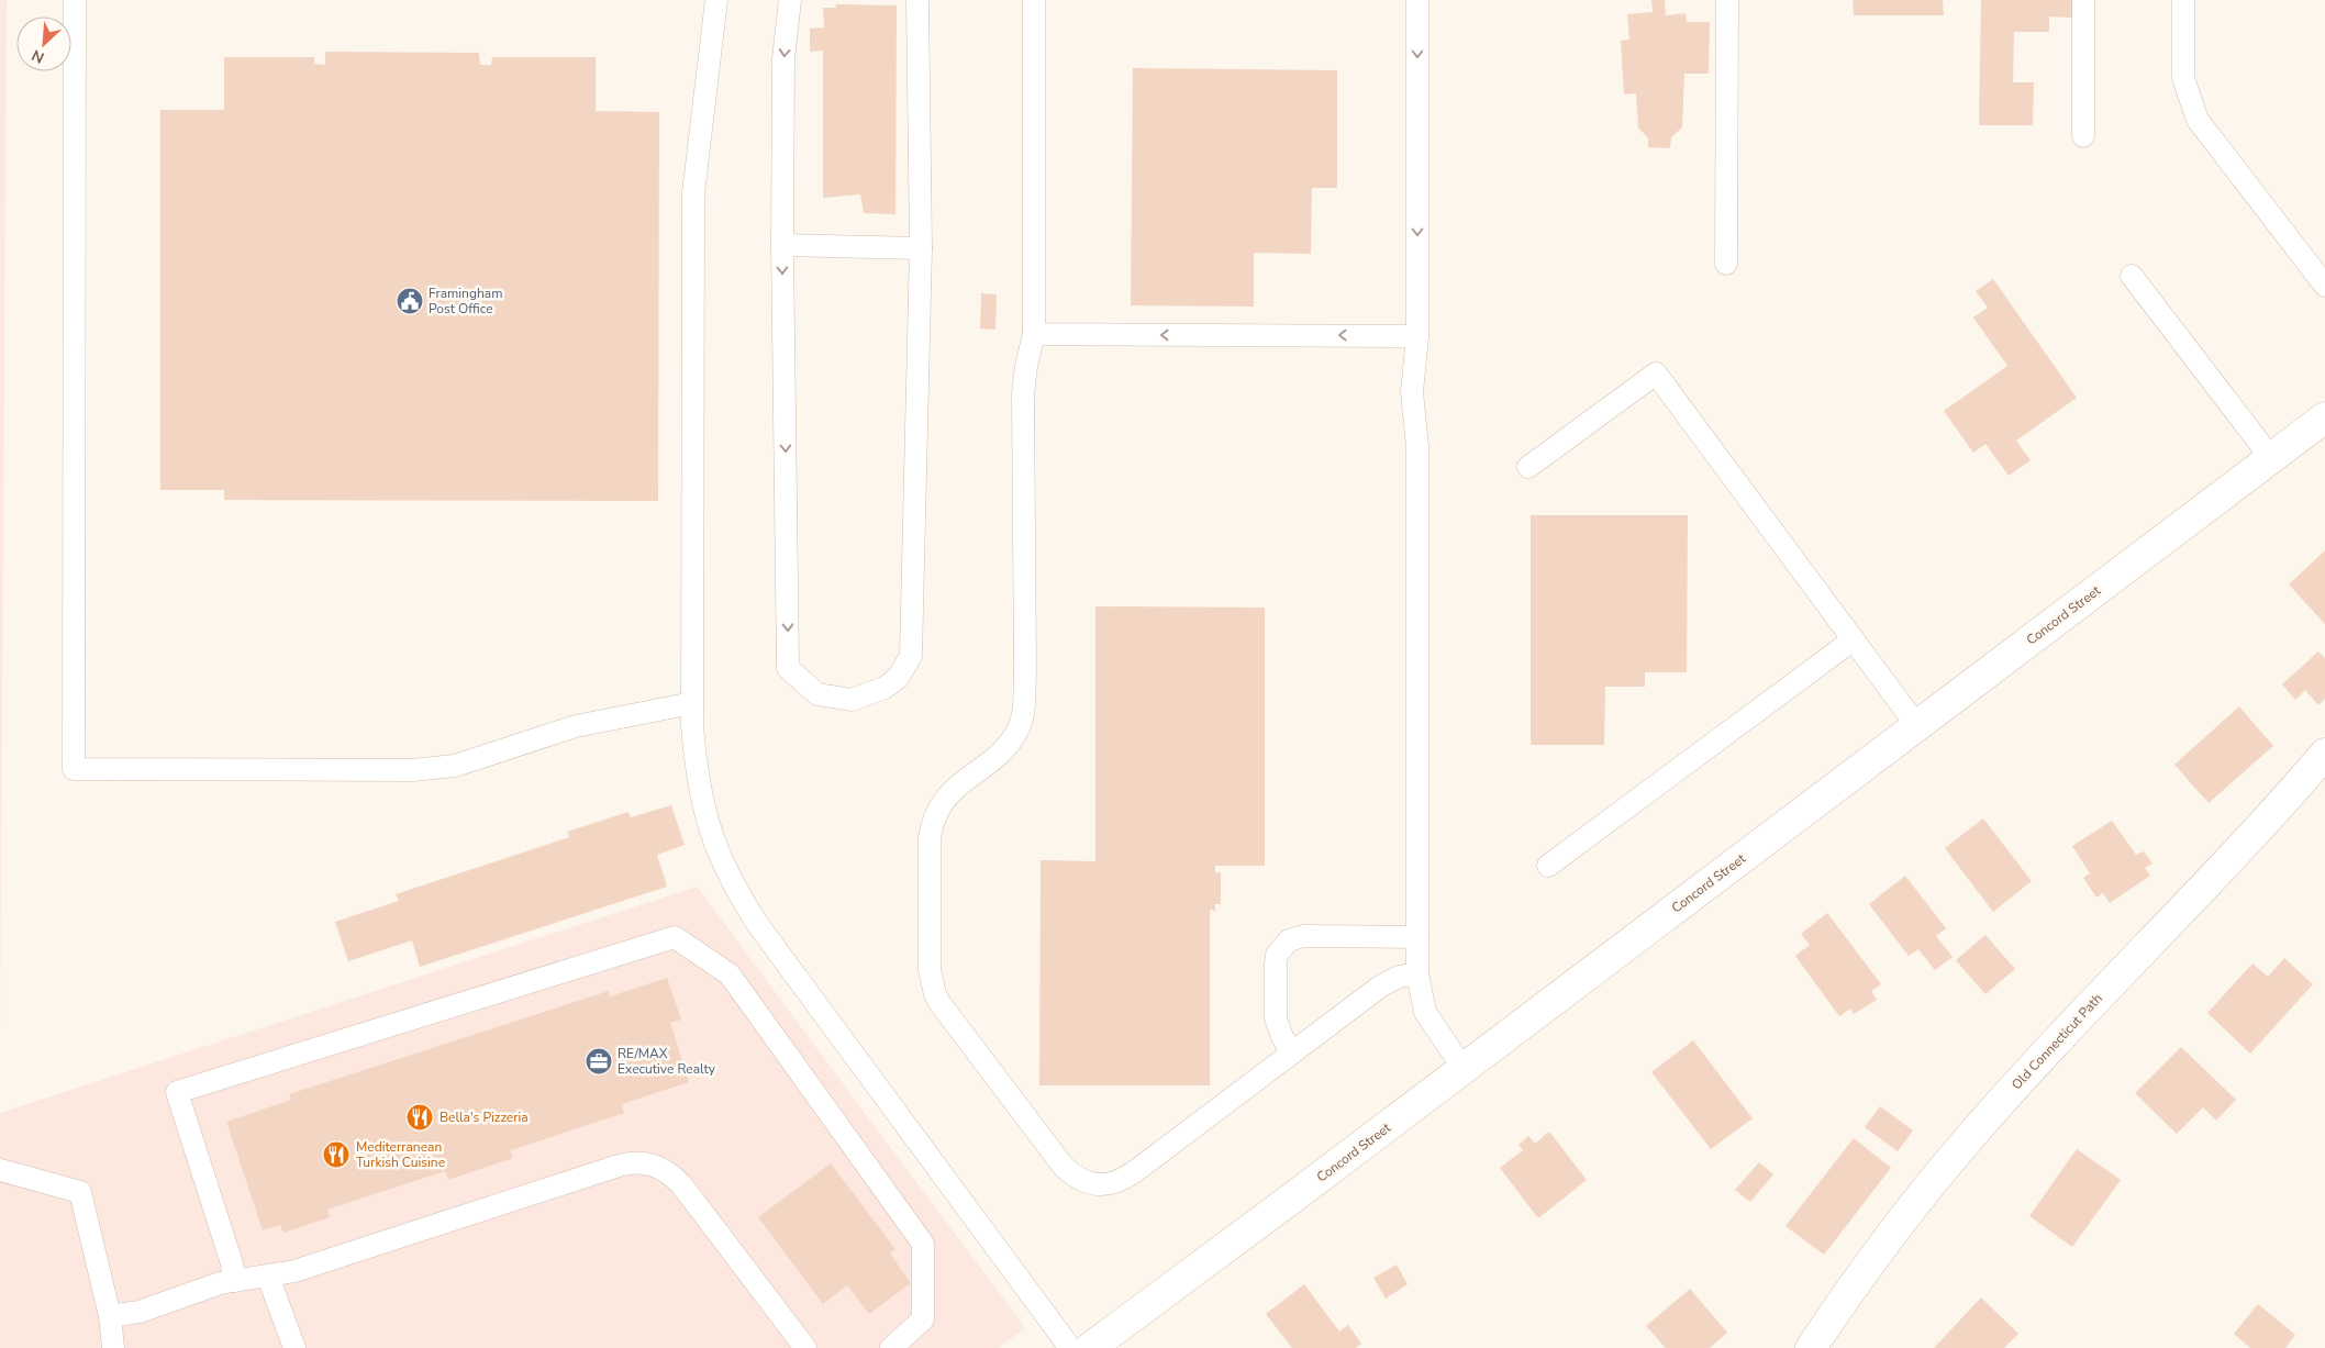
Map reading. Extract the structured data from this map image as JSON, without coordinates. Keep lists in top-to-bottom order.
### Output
{
  "streets": {
    "main road": ["Concord Street", "Old Connecticut Path"]
  },
  "places": {
    "public building": ["Framingham Post Office"],
    "office": ["RE/MAX Executive Realty"],
    "restaurant": ["Bella's Pizzeria", "Mediterranean Turkish Cuisine"]
  },
  "north": "bottom left"
}
